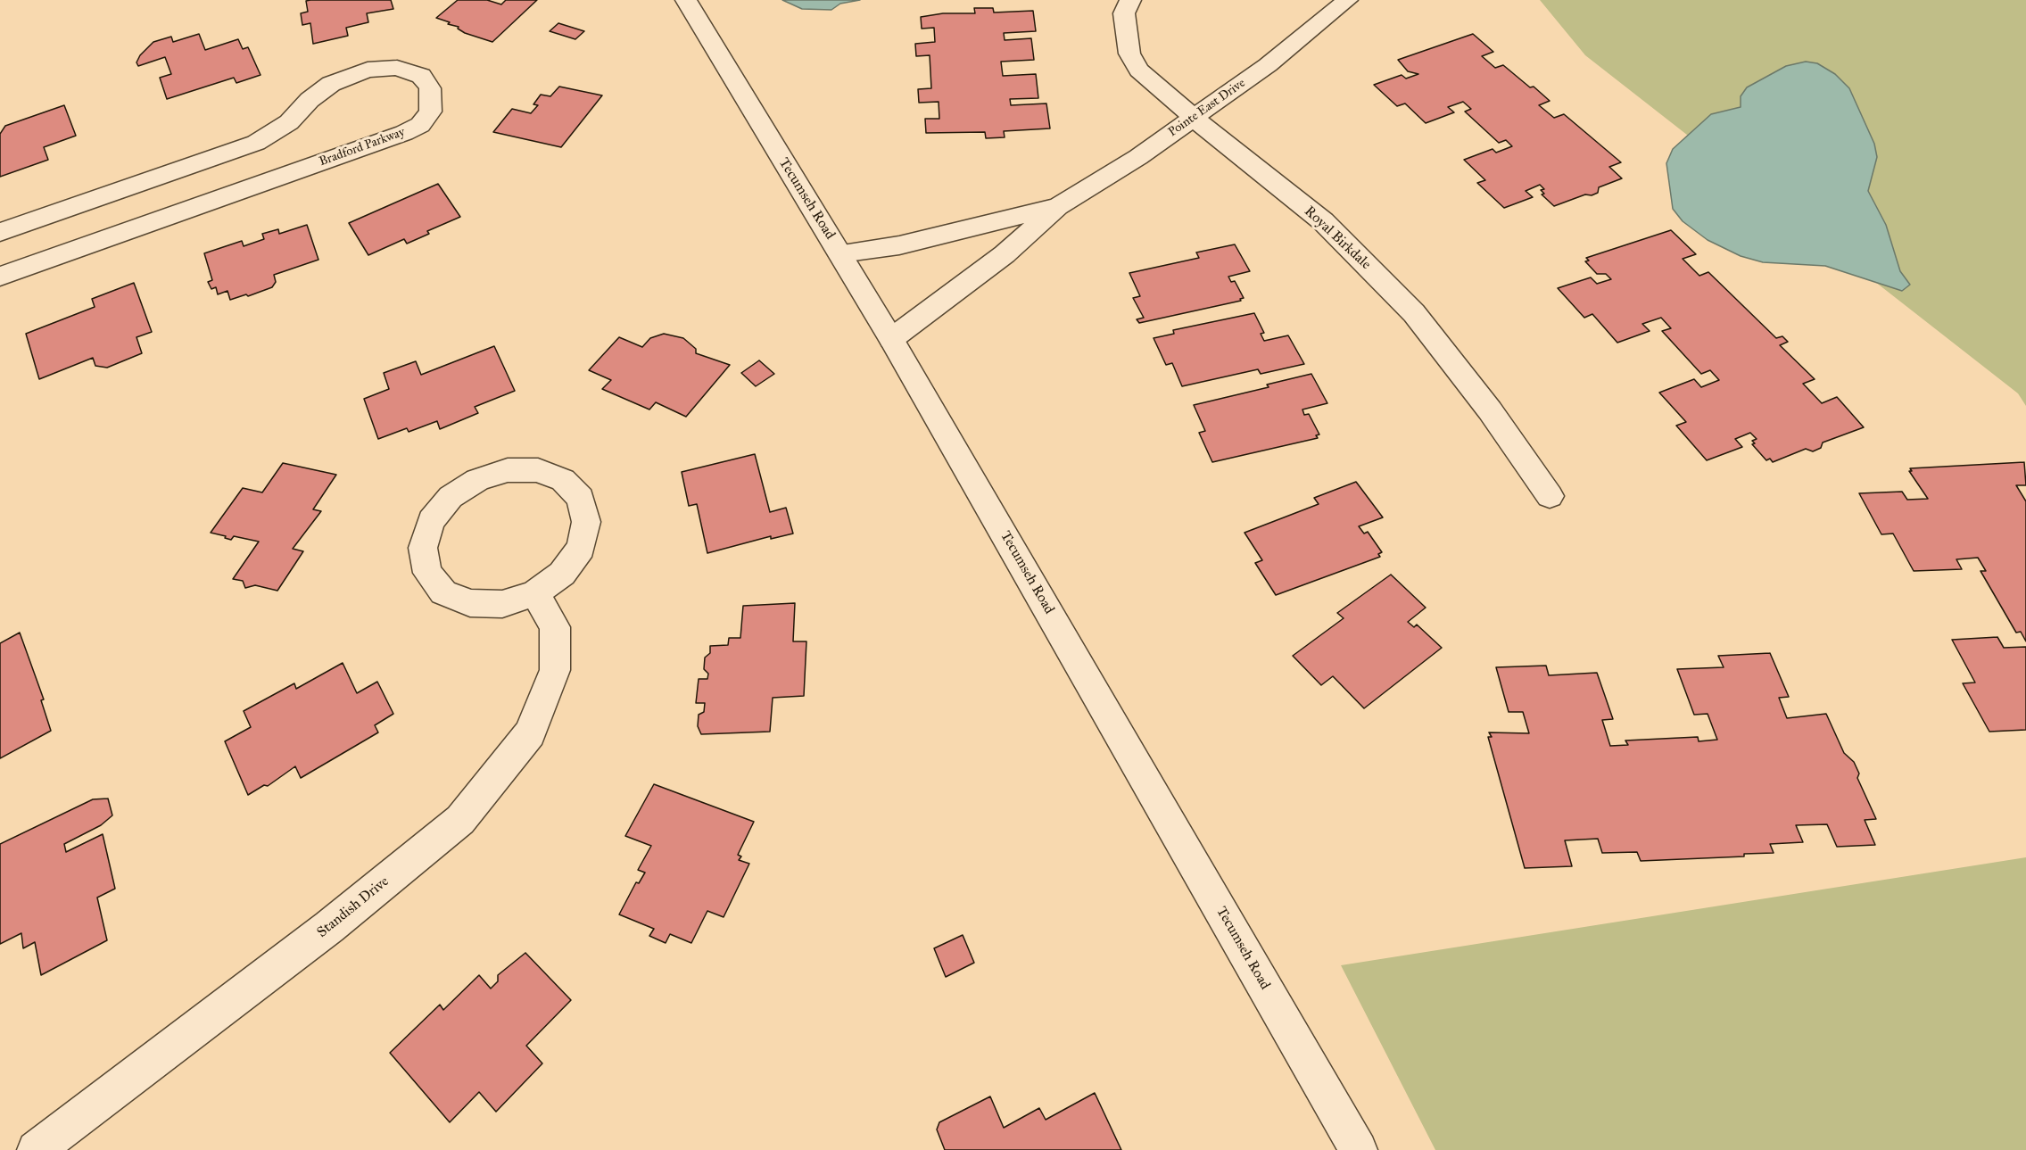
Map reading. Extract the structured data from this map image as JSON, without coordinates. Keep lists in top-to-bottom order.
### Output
{
  "streets": {
    "street": [
      "Pointe East Drive",
      "Bradford Parkway",
      "Tecumseh Road",
      "Royal Birkdale",
      "Standish Drive"
    ]
  },
  "crossings": [
    ["Pointe East Drive", "Tecumseh Road"],
    ["Pointe East Drive", "Royal Birkdale"]
  ]
}
